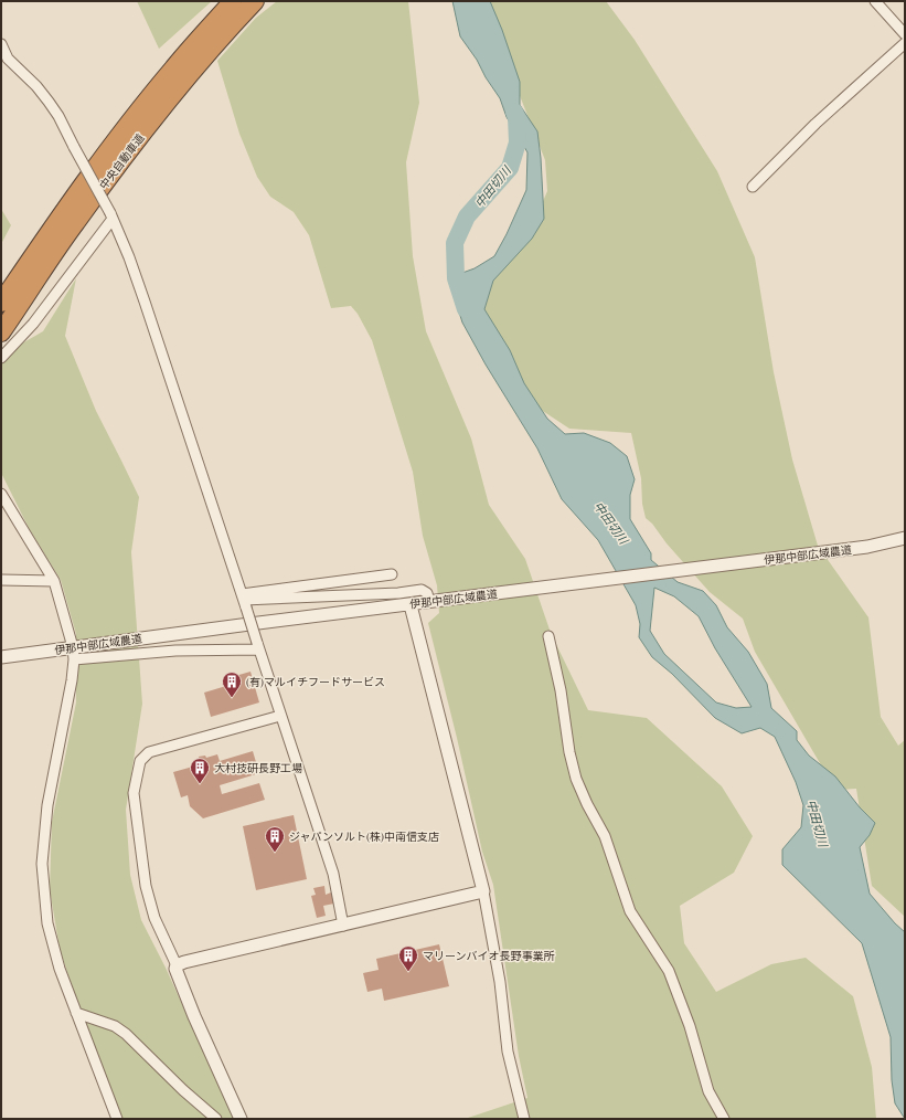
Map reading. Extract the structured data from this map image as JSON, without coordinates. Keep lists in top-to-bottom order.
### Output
{
  "streets": {
    "highway": ["中央自動車道"],
    "street": ["伊那中部広域農道"]
  },
  "water": ["中田切川"],
  "places": {
    "building": [
      "(有)マルイチフードサービス",
      "大村技研長野工場",
      "ジャパンソルト(株)中南信支店",
      "マリーンバイオ長野事業所"
    ]
  }
}
